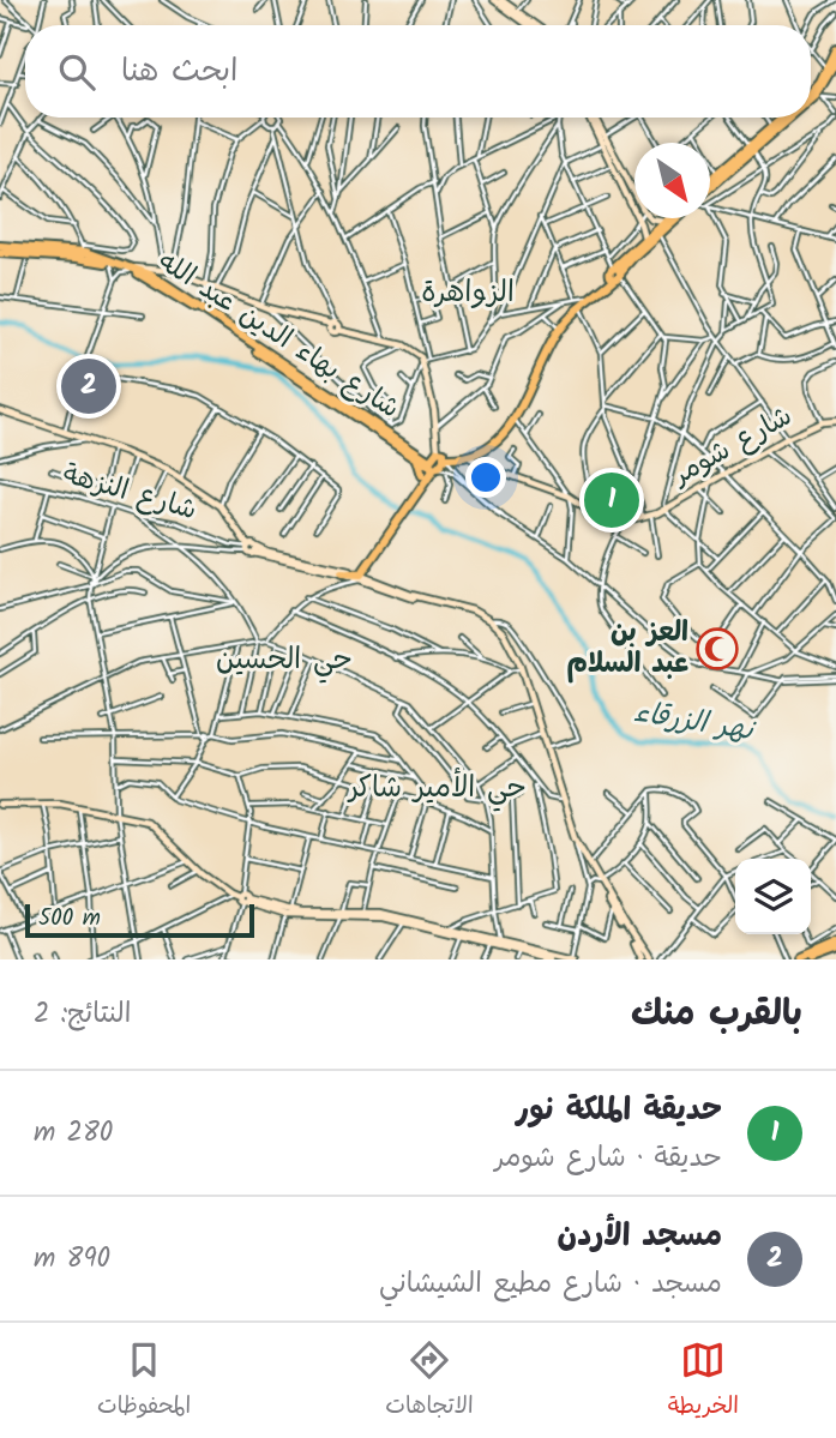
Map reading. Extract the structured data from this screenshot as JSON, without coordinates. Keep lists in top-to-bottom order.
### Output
{
  "streets": {
    "main road": ["شارع بهاء الدين عبد الله", "شارع شومر"],
    "street": ["شارع النزهة"]
  },
  "districts": ["الزواهرة", "حي الحسين", "حي الأمير شاكر"],
  "water": ["نهر الزرقاء"],
  "places": {
    "mosque": ["العز بن عبد السلام"]
  },
  "scale_bar": "500 m",
  "north": "bottom right",
  "page": {
    "search": "ابحث هنا",
    "pins": ["2", "1"],
    "scale": "500 m",
    "heading": ["بالقرب منك", "النتائج: 2"],
    "list": [
      {
        "mark": "1",
        "name": "حديقة الملكة نور",
        "note": "حديقة · شارع شومر",
        "value": "280 m"
      },
      {
        "mark": "2",
        "name": "مسجد الأردن",
        "note": "مسجد · شارع مطيع الشيشاني",
        "value": "890 m"
      }
    ],
    "nav": ["الخريطة", "الاتجاهات", "المحفوظات"]
  }
}
